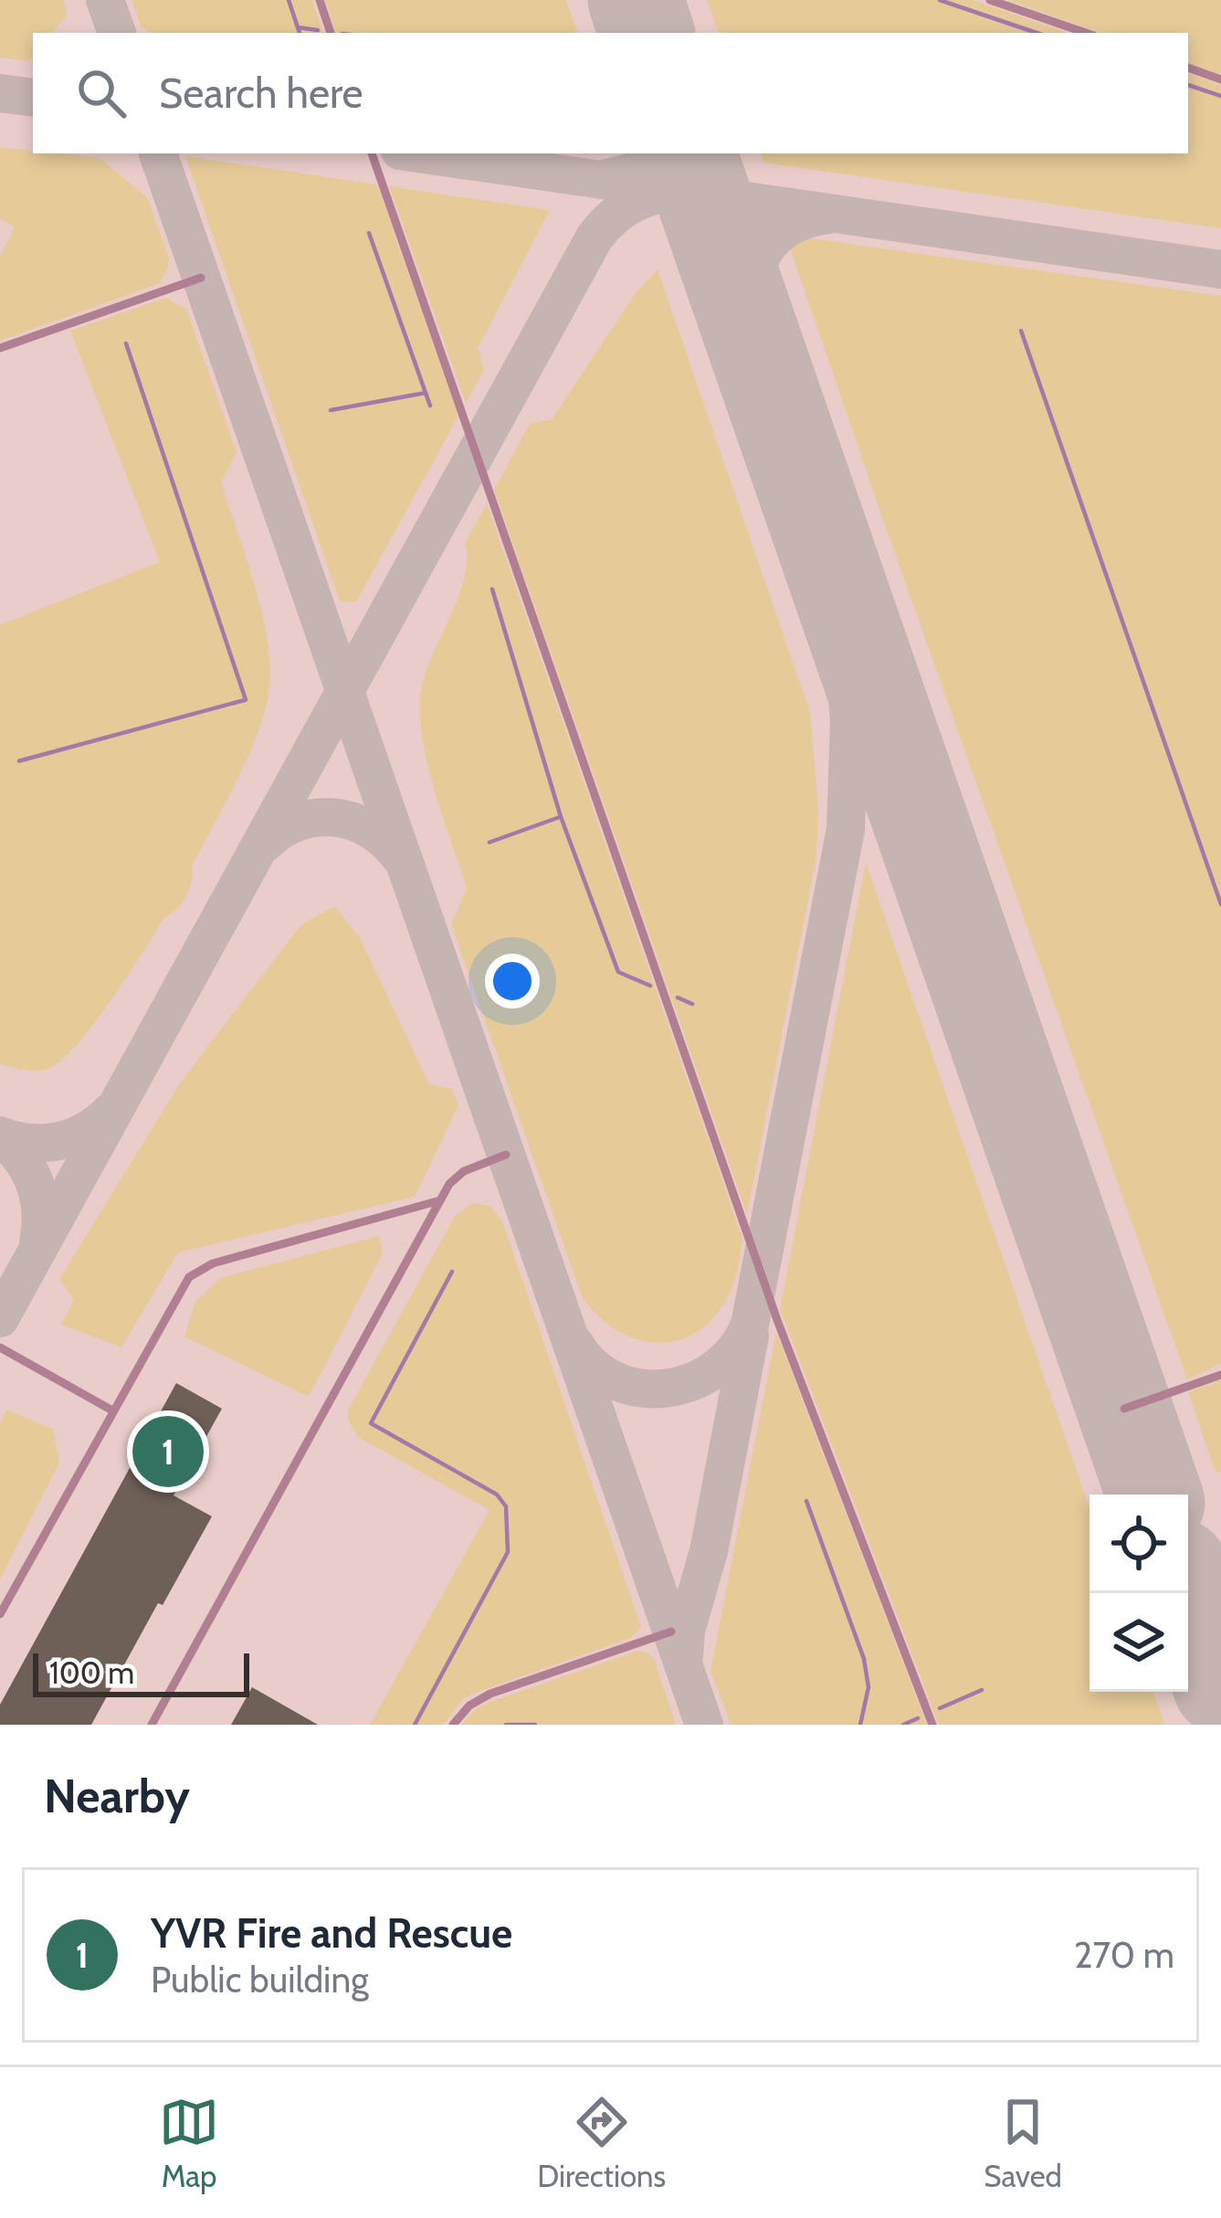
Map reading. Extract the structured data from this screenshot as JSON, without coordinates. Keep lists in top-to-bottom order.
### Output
{
  "scale_bar": "100 m",
  "page": {
    "search": "Search here",
    "pins": "1",
    "scale": "100 m",
    "heading": "Nearby",
    "list": [
      {
        "mark": "1",
        "name": "YVR Fire and Rescue",
        "note": "Public building",
        "value": "270 m"
      }
    ],
    "nav": ["Map", "Directions", "Saved"]
  }
}
